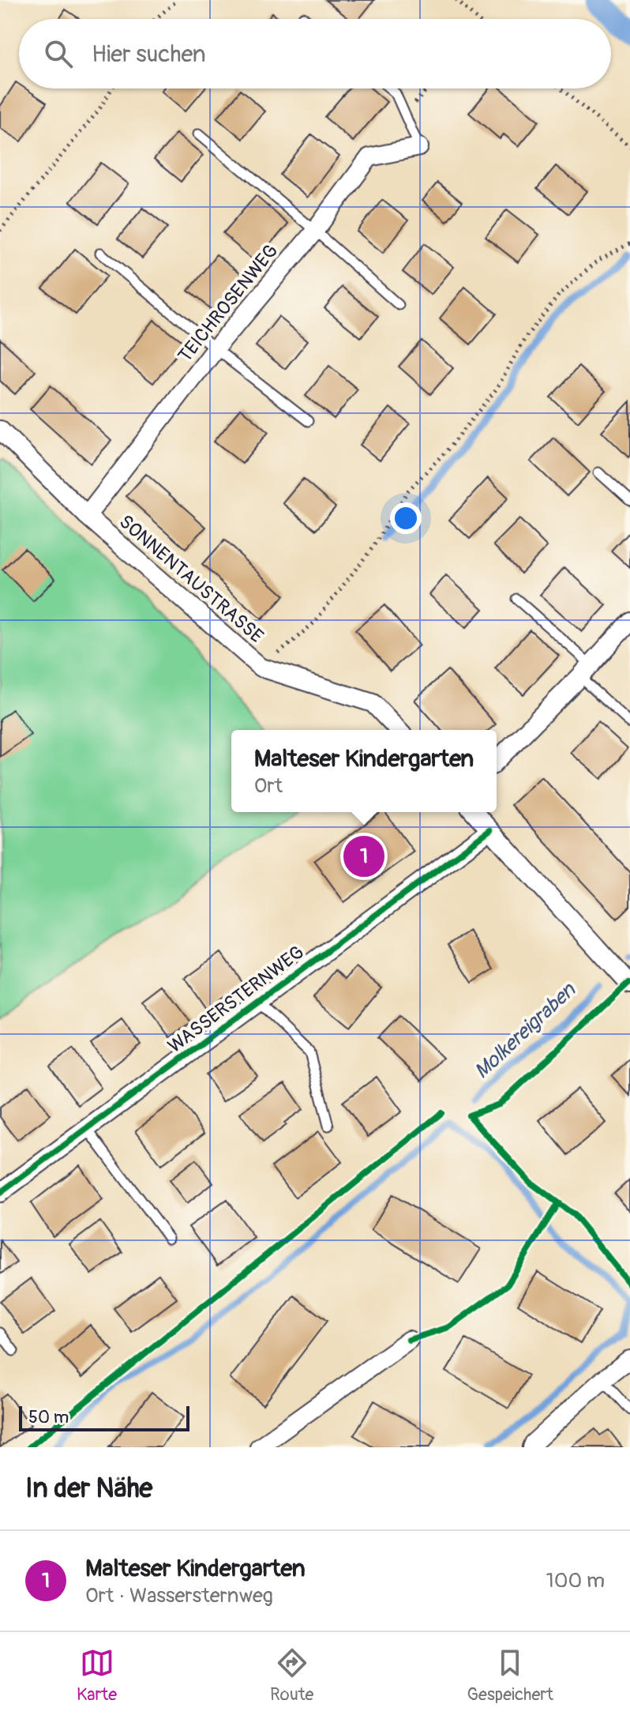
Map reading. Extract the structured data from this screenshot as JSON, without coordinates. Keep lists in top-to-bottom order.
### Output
{
  "streets": {
    "street": ["TEICHROSENWEG", "SONNENTAUSTRASSE", "WASSERSTERNWEG"]
  },
  "crossings": [
    ["TEICHROSENWEG", "SONNENTAUSTRASSE"]
  ],
  "water": ["Molkereigraben"],
  "scale_bar": "50 m",
  "page": {
    "search": "Hier suchen",
    "popup": ["Malteser Kindergarten", "Ort"],
    "pins": "1",
    "scale": "50 m",
    "heading": "In der Nähe",
    "list": [
      {
        "mark": "1",
        "name": "Malteser Kindergarten",
        "note": "Ort · Wassersternweg",
        "value": "100 m"
      }
    ],
    "nav": ["Karte", "Route", "Gespeichert"]
  }
}
